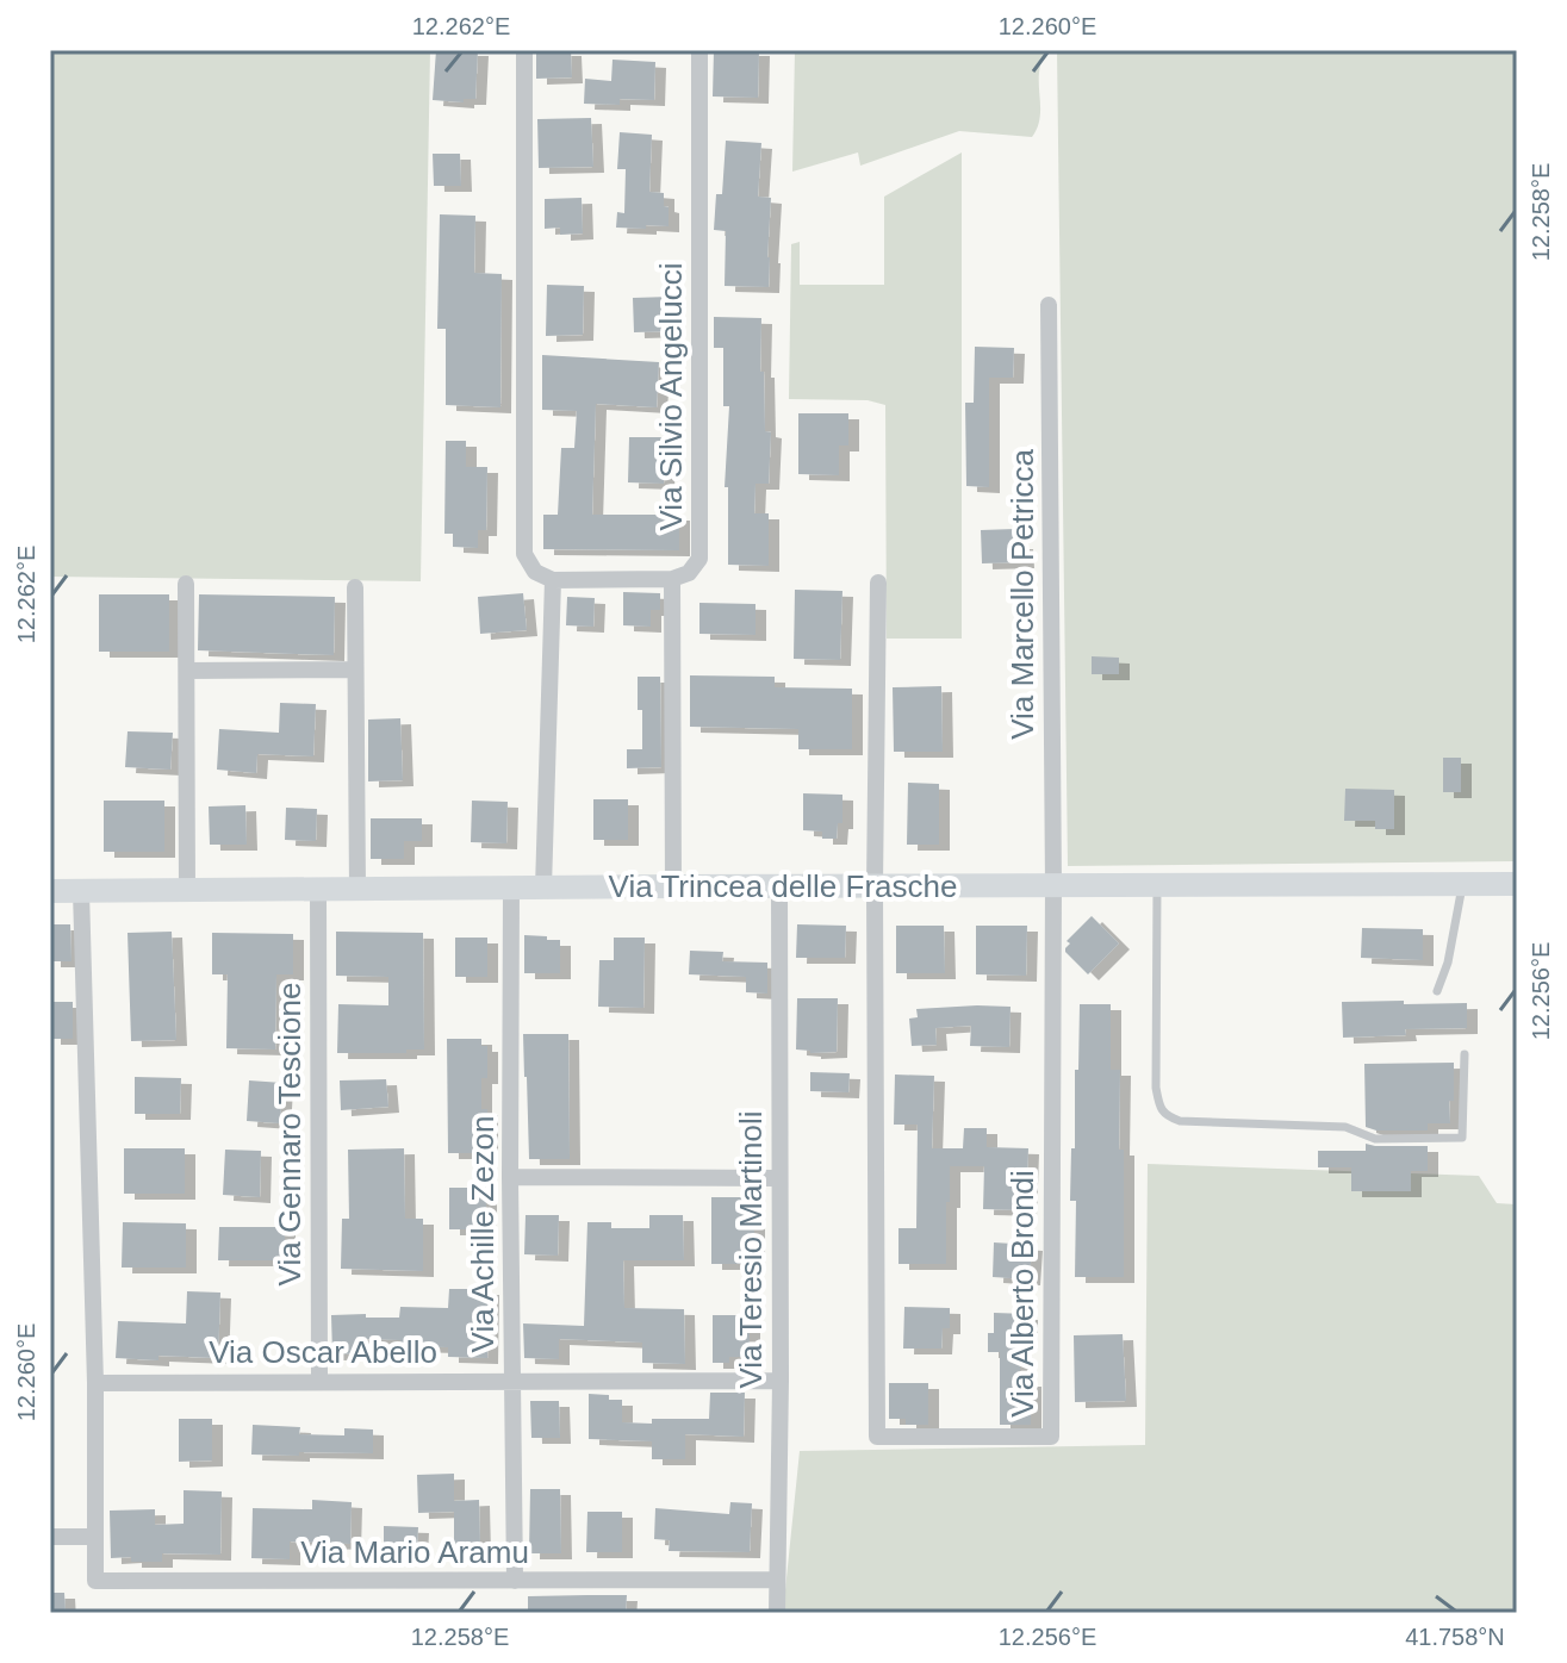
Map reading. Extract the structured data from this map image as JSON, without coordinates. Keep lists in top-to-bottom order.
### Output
{
  "streets": {
    "street": [
      "Via Silvio Angelucci",
      "Via Marcello Petricca",
      "Via Trincea delle Frasche",
      "Via Gennaro Tescione",
      "Via Achille Zezon",
      "Via Teresio Martinoli",
      "Via Alberto Brondi",
      "Via Oscar Abello",
      "Via Mario Aramu"
    ]
  },
  "crossings": [
    ["Via Marcello Petricca", "Via Trincea delle Frasche"],
    ["Via Marcello Petricca", "Via Alberto Brondi"],
    ["Via Trincea delle Frasche", "Via Gennaro Tescione"],
    ["Via Trincea delle Frasche", "Via Achille Zezon"],
    ["Via Trincea delle Frasche", "Via Teresio Martinoli"],
    ["Via Trincea delle Frasche", "Via Alberto Brondi"],
    ["Via Gennaro Tescione", "Via Oscar Abello"],
    ["Via Achille Zezon", "Via Oscar Abello"],
    ["Via Achille Zezon", "Via Mario Aramu"],
    ["Via Teresio Martinoli", "Via Oscar Abello"],
    ["Via Teresio Martinoli", "Via Mario Aramu"]
  ],
  "coordinates": [
    "12.262°E",
    "12.260°E",
    "12.258°E",
    "12.256°E",
    "41.758°N"
  ]
}
